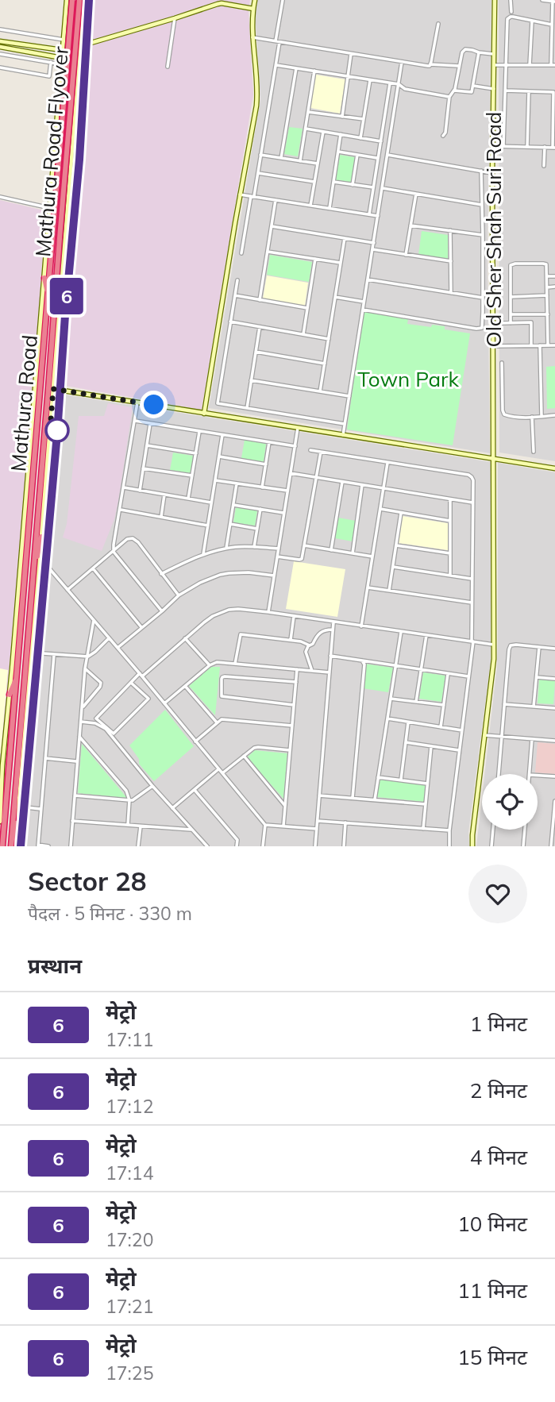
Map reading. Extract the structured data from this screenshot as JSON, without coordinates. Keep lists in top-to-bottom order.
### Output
{
  "streets": {
    "highway": ["Mathura Road Flyover", "Mathura Road"],
    "street": ["Old Sher Shah Suri Road"]
  },
  "crossings": [
    ["Mathura Road Flyover", "Mathura Road"]
  ],
  "parks": ["Town Park"],
  "lines": ["metro line 6"],
  "page": {
    "on_map": "6",
    "heading": [
      ["Sector 28", "पैदल · 5 मिनट · 330 m"],
      "प्रस्थान"
    ],
    "list": [
      {
        "mark": "6",
        "name": "मेट्रो",
        "note": "17:11",
        "value": "1 मिनट"
      },
      {
        "mark": "6",
        "name": "मेट्रो",
        "note": "17:12",
        "value": "2 मिनट"
      },
      {
        "mark": "6",
        "name": "मेट्रो",
        "note": "17:14",
        "value": "4 मिनट"
      },
      {
        "mark": "6",
        "name": "मेट्रो",
        "note": "17:20",
        "value": "10 मिनट"
      },
      {
        "mark": "6",
        "name": "मेट्रो",
        "note": "17:21",
        "value": "11 मिनट"
      },
      {
        "mark": "6",
        "name": "मेट्रो",
        "note": "17:25",
        "value": "15 मिनट"
      }
    ]
  }
}
